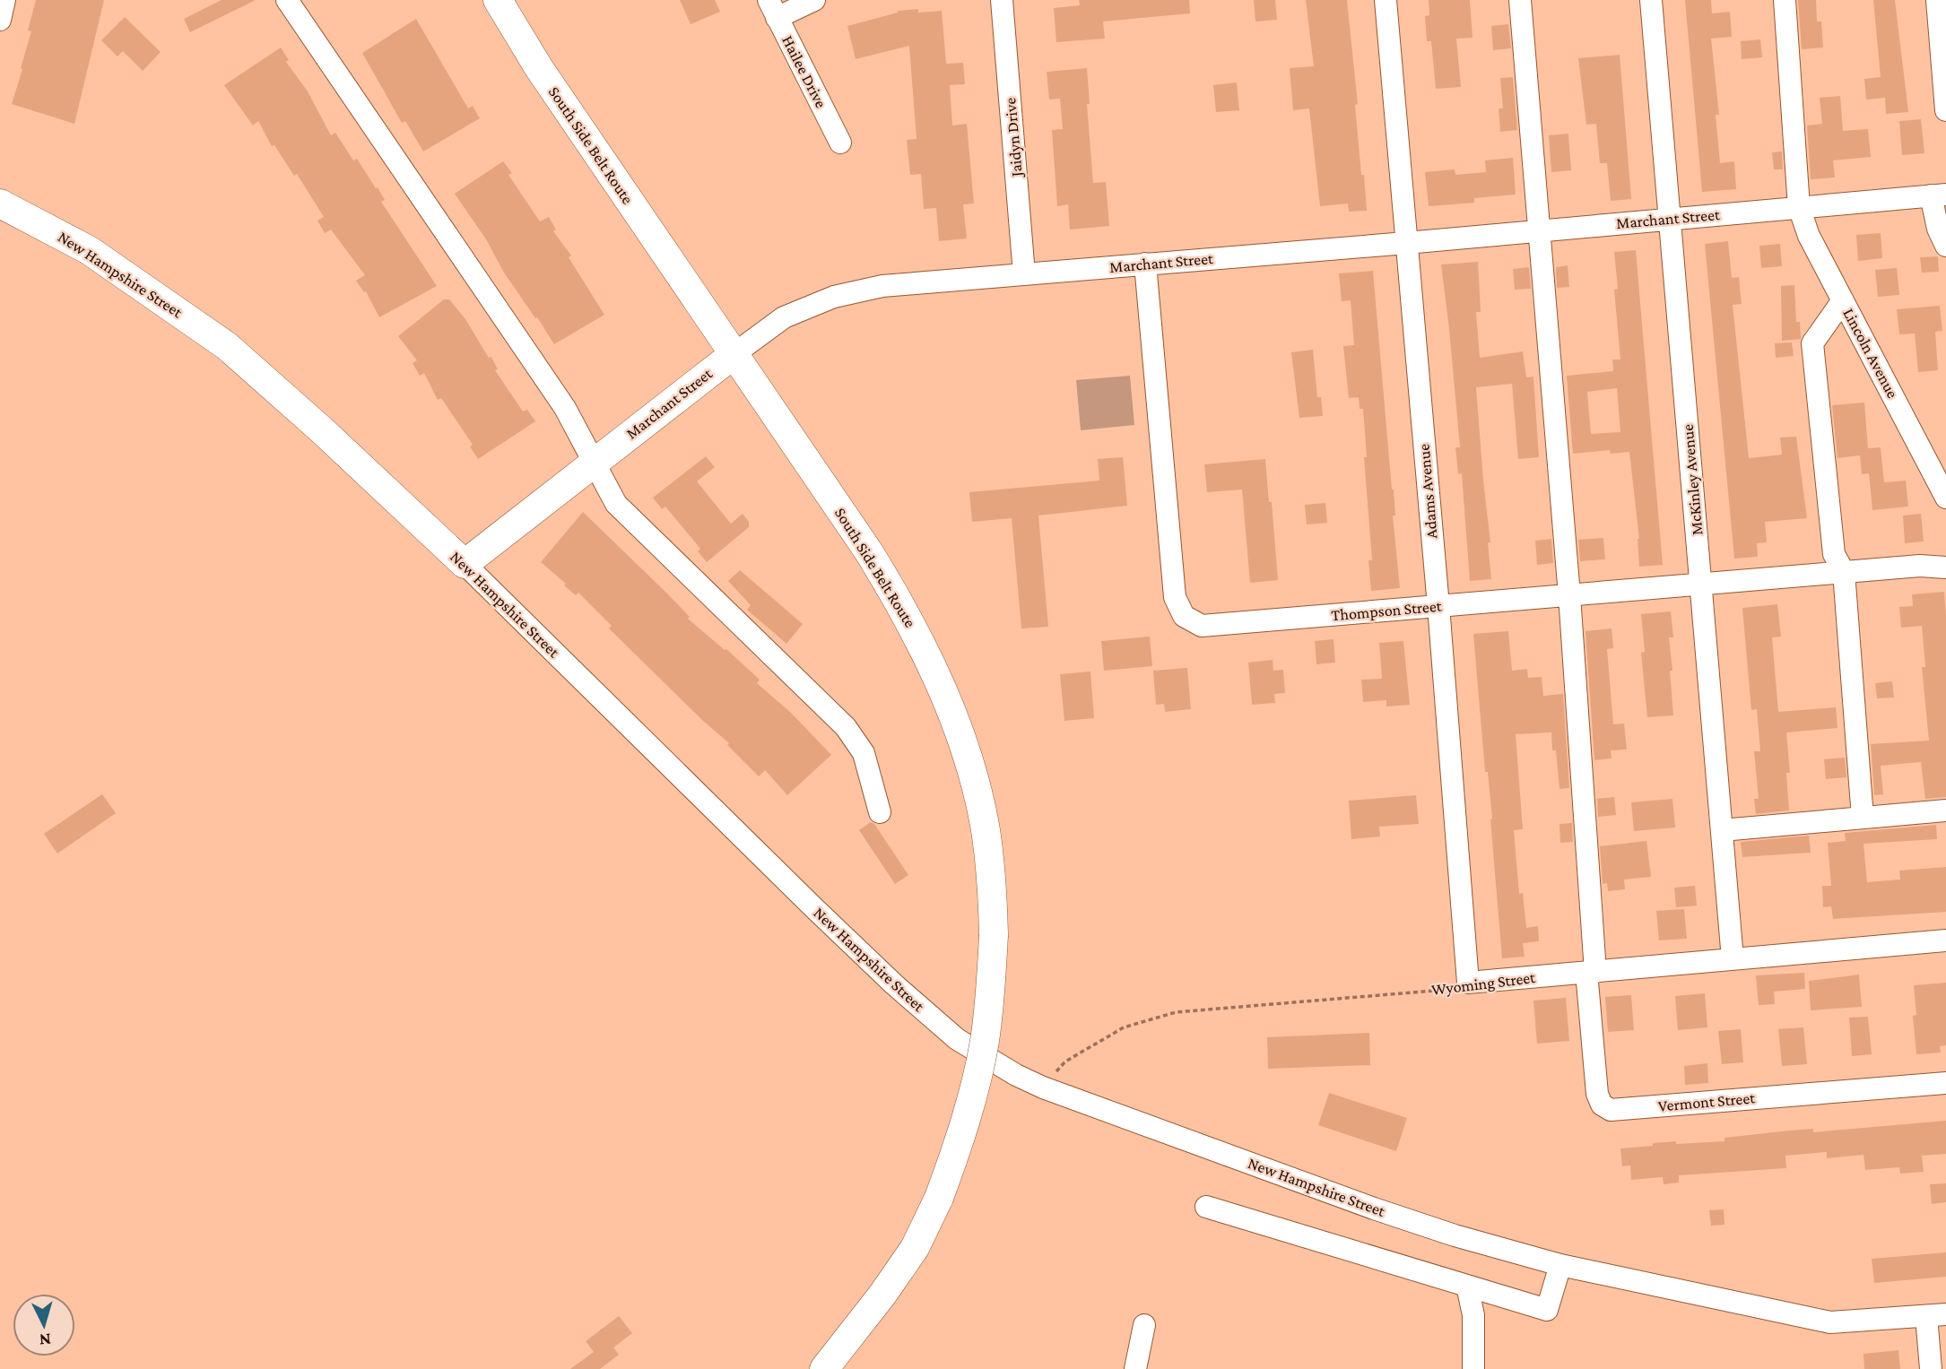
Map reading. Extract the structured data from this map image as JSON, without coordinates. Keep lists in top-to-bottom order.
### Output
{
  "streets": {
    "main road": ["South Side Belt Route", "Marchant Street", "New Hampshire Street"],
    "street": [
      "Hailee Drive",
      "Jaidyn Drive",
      "Lincoln Avenue",
      "McKinley Avenue",
      "Adams Avenue",
      "Thompson Street",
      "Wyoming Street",
      "Vermont Street"
    ]
  },
  "crossings": [
    ["Jaidyn Drive", "Marchant Street"],
    ["South Side Belt Route", "Marchant Street"],
    ["Marchant Street", "New Hampshire Street"],
    ["Marchant Street", "Lincoln Avenue"],
    ["Marchant Street", "McKinley Avenue"],
    ["Marchant Street", "Adams Avenue"],
    ["Marchant Street", "Thompson Street"],
    ["New Hampshire Street", "Wyoming Street"],
    ["McKinley Avenue", "Thompson Street"],
    ["McKinley Avenue", "Wyoming Street"],
    ["Adams Avenue", "Thompson Street"],
    ["Adams Avenue", "Wyoming Street"],
    ["Wyoming Street", "Vermont Street"]
  ],
  "north": "bottom"
}
